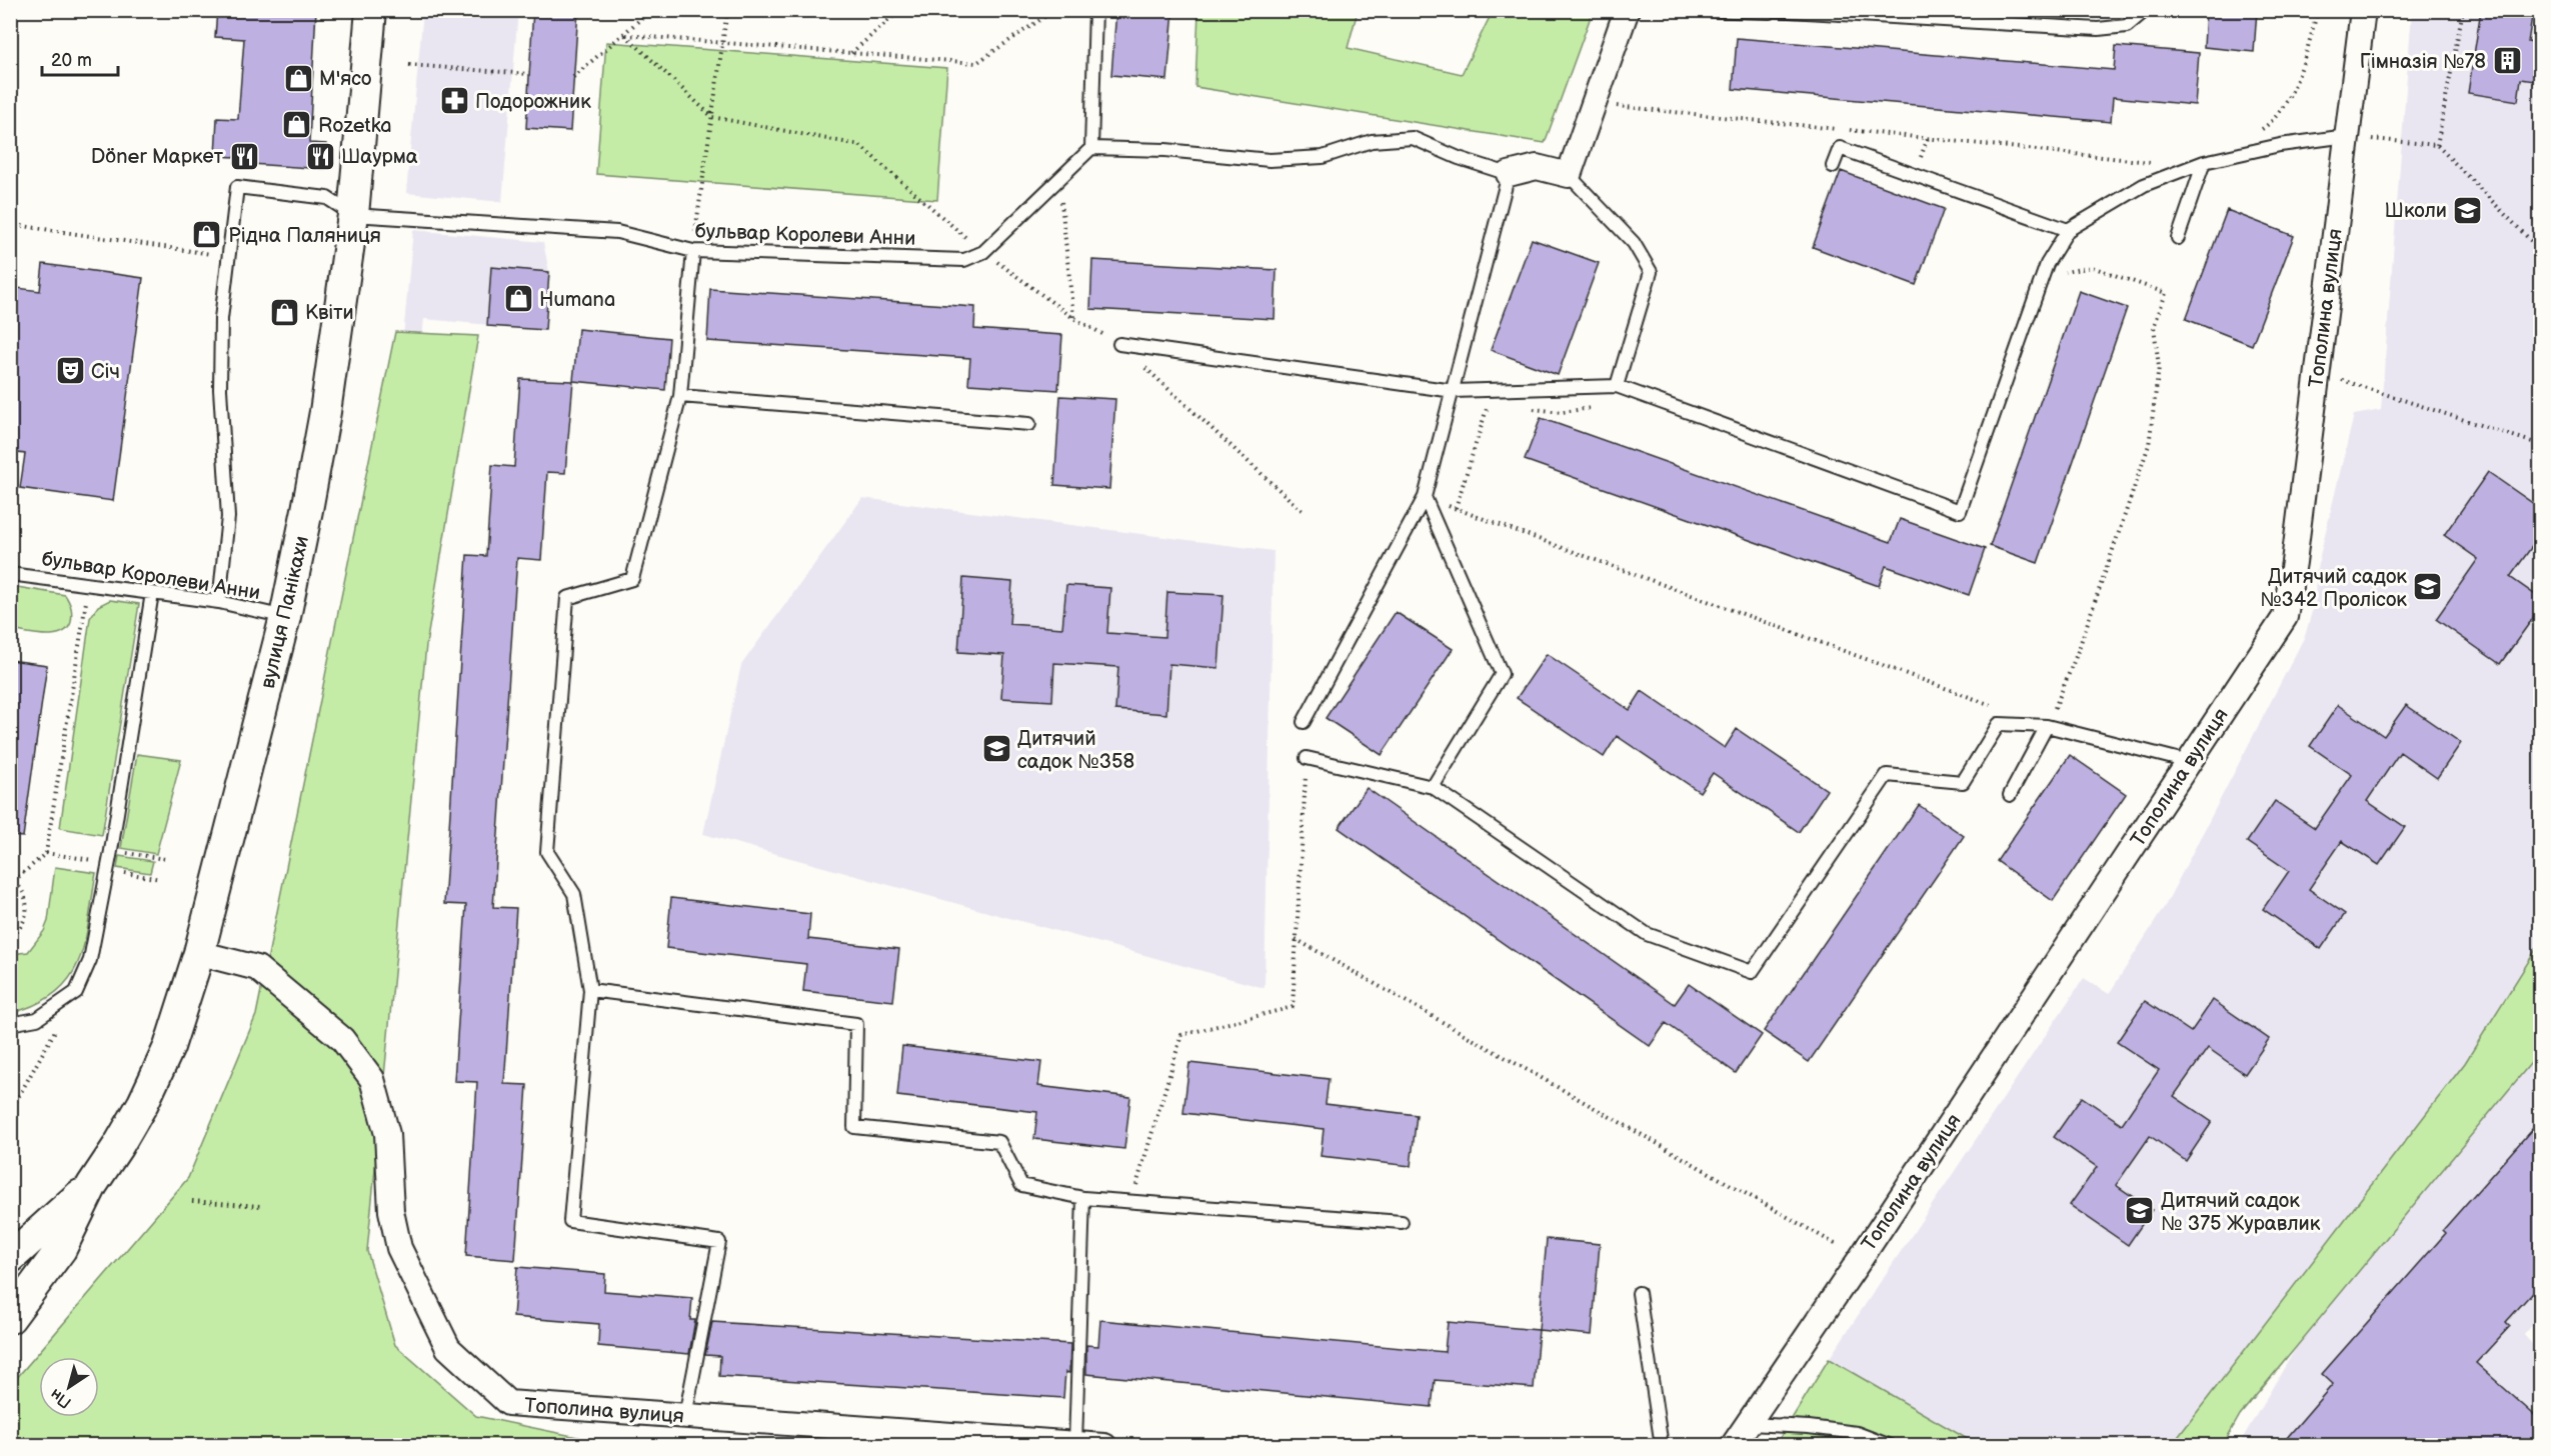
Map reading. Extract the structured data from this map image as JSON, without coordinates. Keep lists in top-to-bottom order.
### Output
{
  "streets": {
    "street": ["Тополина вулиця", "вулиця Панікахи"],
    "lane": ["бульвар Королеви Анни"]
  },
  "crossings": [
    ["бульвар Королеви Анни", "вулиця Панікахи"],
    ["Тополина вулиця", "вулиця Панікахи"]
  ],
  "places": {
    "building": ["Гімназія №78"],
    "shop": [
      "М'ясо",
      "Rozetka",
      "Рідна Паляниця",
      "Humana",
      "Квіти"
    ],
    "pharmacy": ["Подорожник"],
    "restaurant": ["Döner Маркет", "Шаурма"],
    "school or university": [
      "Школи",
      "Дитячий садок №342 Пролісок",
      "Дитячий садок №358",
      "Дитячий садок № 375 Журавлик"
    ],
    "theatre": ["Січ"]
  },
  "scale_bar": "20 m",
  "north": "bottom left"
}
